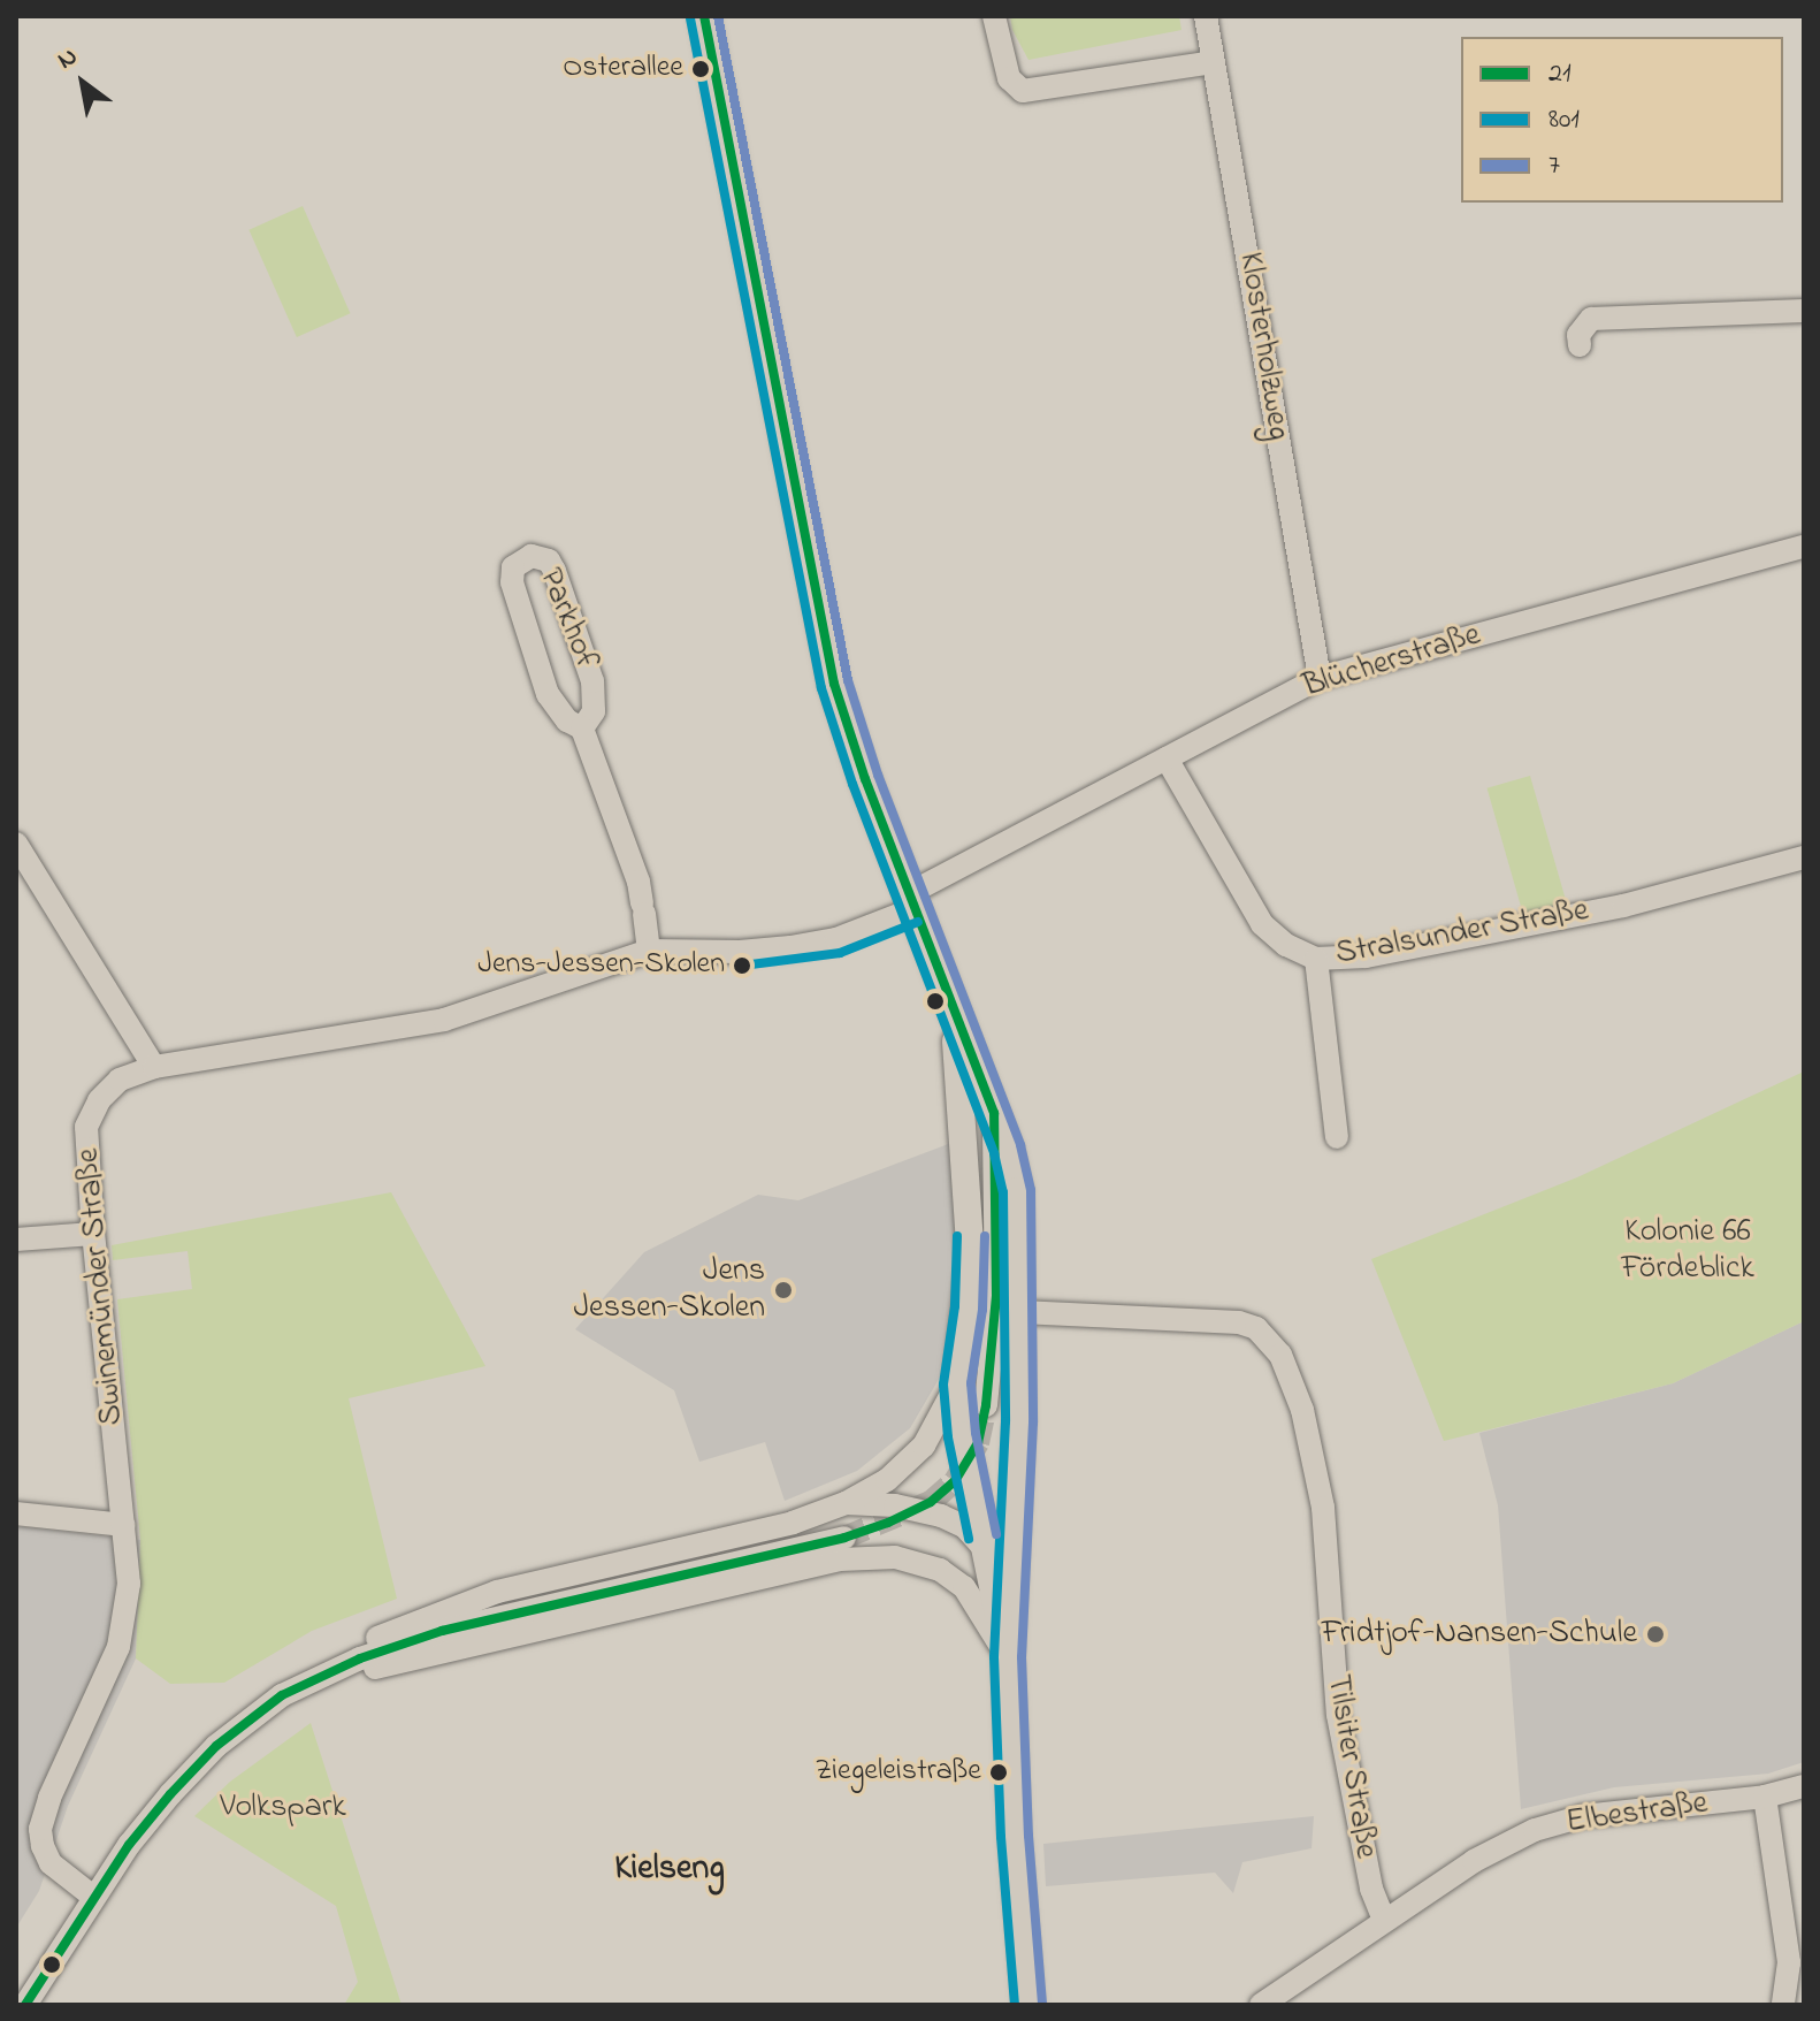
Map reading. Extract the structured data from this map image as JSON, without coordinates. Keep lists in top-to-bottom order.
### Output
{
  "streets": {
    "street": [
      "Klosterholzweg",
      "Parkhof",
      "Blücherstraße",
      "Stralsunder Straße",
      "Swinemünder Straße",
      "Tilsiter Straße",
      "Elbestraße"
    ]
  },
  "crossings": [
    ["Klosterholzweg", "Blücherstraße"],
    ["Parkhof", "Swinemünder Straße"],
    ["Blücherstraße", "Stralsunder Straße"],
    ["Blücherstraße", "Swinemünder Straße"],
    ["Tilsiter Straße", "Elbestraße"]
  ],
  "districts": ["Kielseng"],
  "parks": ["Kolonie 66 Fördeblick", "Volkspark"],
  "places": [
    "Osterallee",
    "Jens-Jessen-Skolen",
    "Jens Jessen-Skolen",
    "Fridtjof-Nansen-Schule",
    "Ziegeleistraße"
  ],
  "lines": ["transit line 21", "transit line 7", "transit line 801"],
  "legend": ["21", "801", "7"],
  "north": "top left"
}
